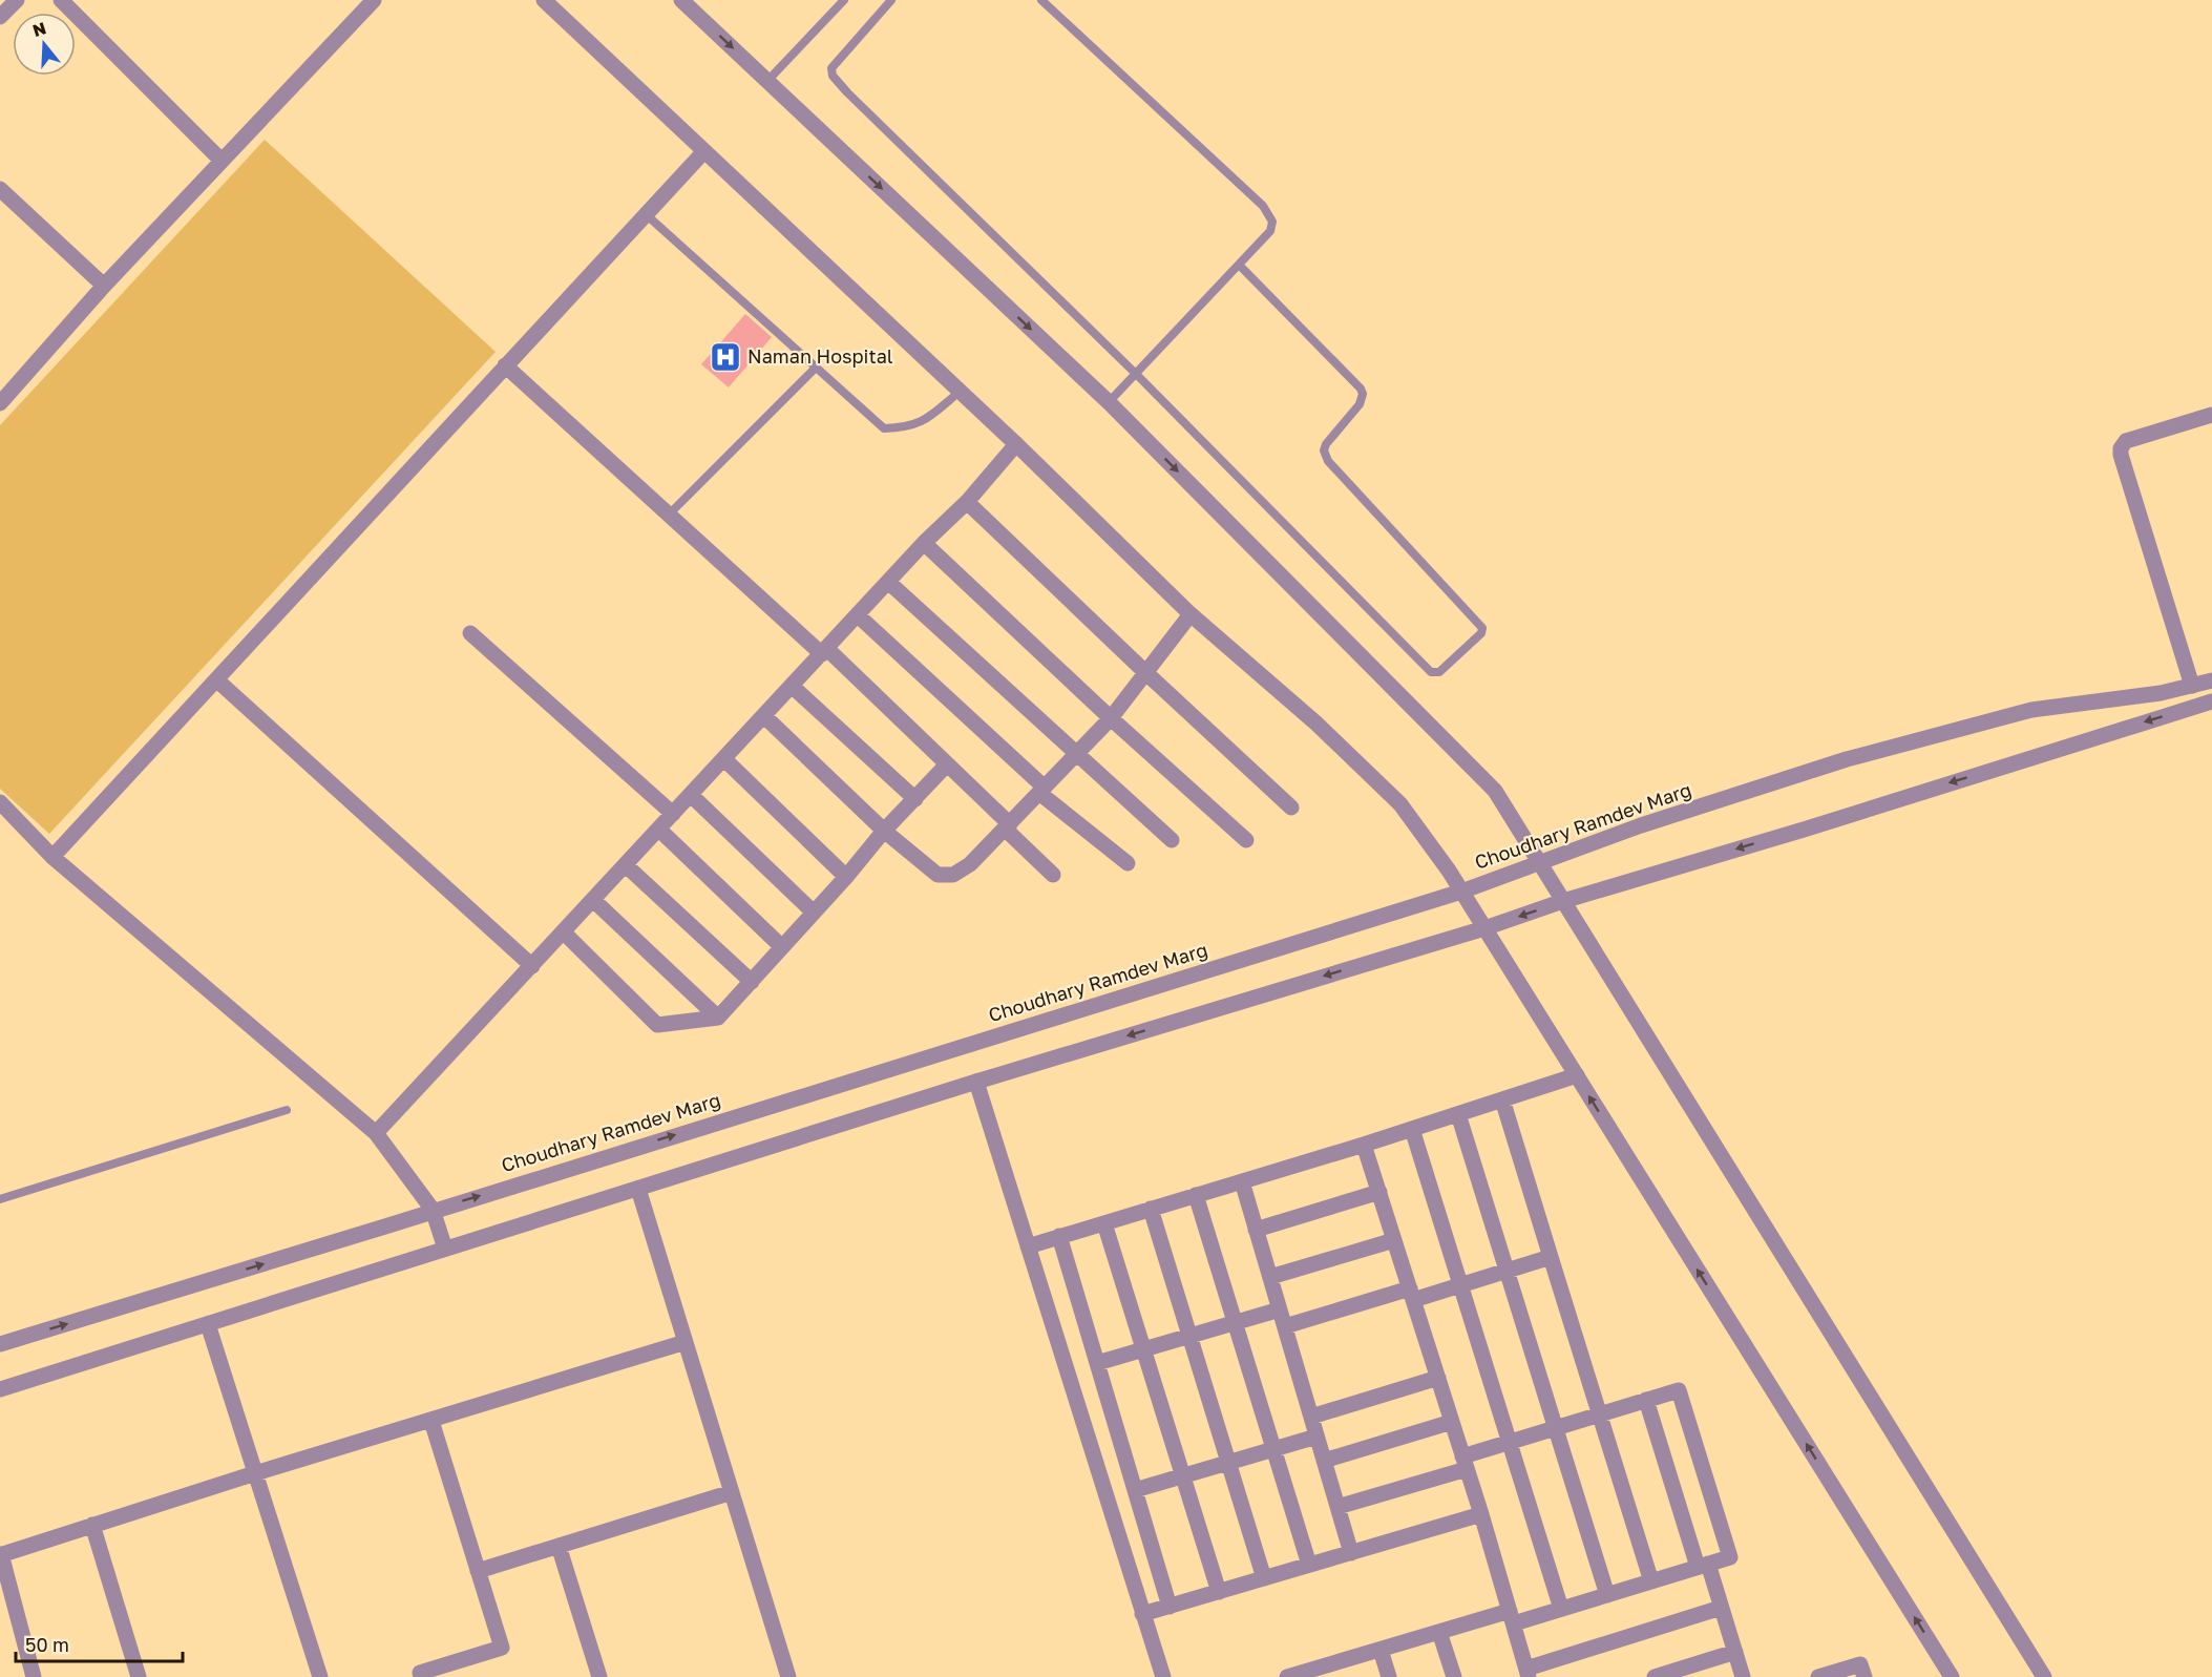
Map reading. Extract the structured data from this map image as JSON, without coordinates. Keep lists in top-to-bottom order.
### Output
{
  "streets": {
    "street": ["Choudhary Ramdev Marg"]
  },
  "places": {
    "hospital": ["Naman Hospital"]
  },
  "scale_bar": "50 m",
  "north": "top"
}
